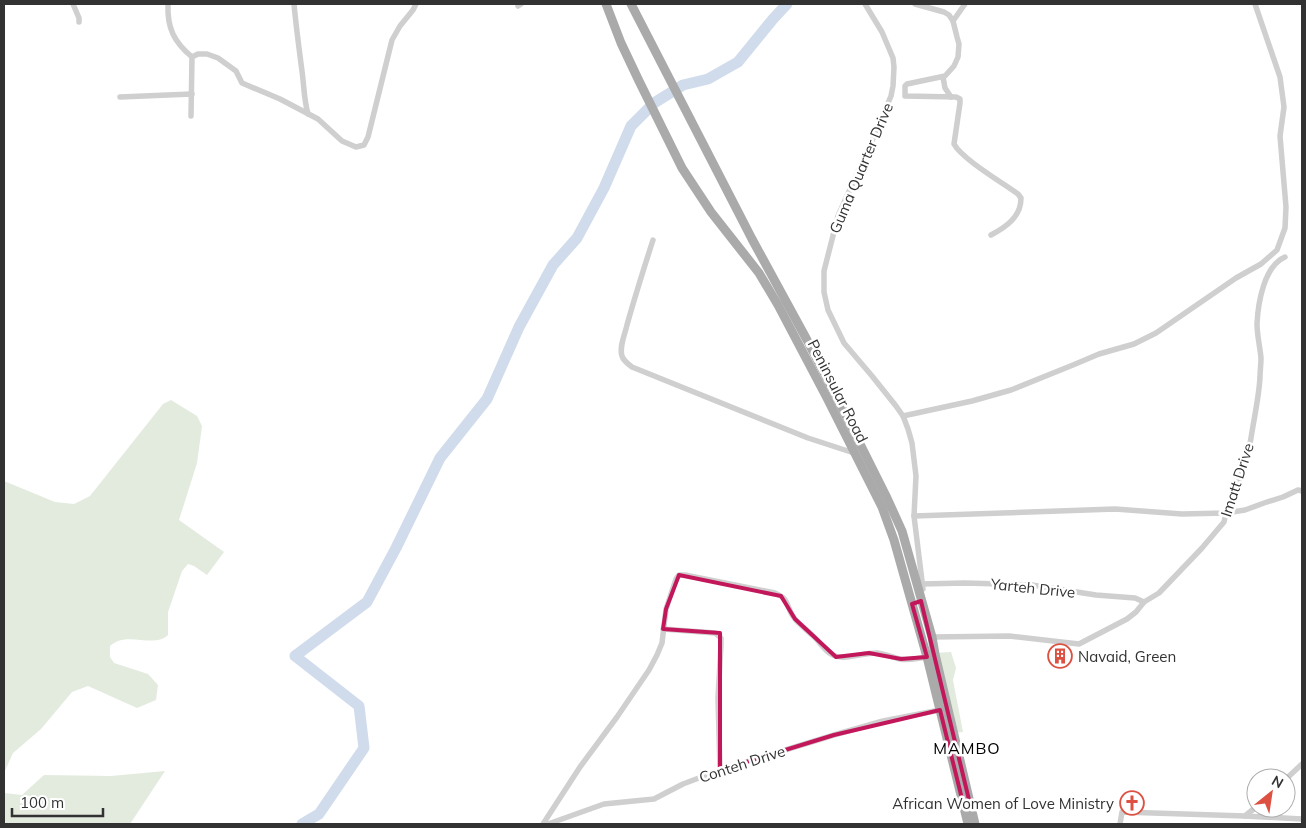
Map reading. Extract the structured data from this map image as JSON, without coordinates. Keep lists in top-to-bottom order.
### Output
{
  "streets": {
    "main road": ["Peninsular Road"],
    "street": [
      "Guma Quarter Drive",
      "Imatt Drive",
      "Yarteh Drive",
      "Conteh Drive"
    ]
  },
  "crossings": [
    ["Guma Quarter Drive", "Peninsular Road"],
    ["Guma Quarter Drive", "Yarteh Drive"],
    ["Peninsular Road", "Imatt Drive"],
    ["Peninsular Road", "Conteh Drive"],
    ["Imatt Drive", "Yarteh Drive"]
  ],
  "districts": ["MAMBO"],
  "places": {
    "building": ["Navaid, Green"],
    "church": ["African Women of Love Ministry"]
  },
  "scale_bar": "100 m",
  "north": "top right"
}
